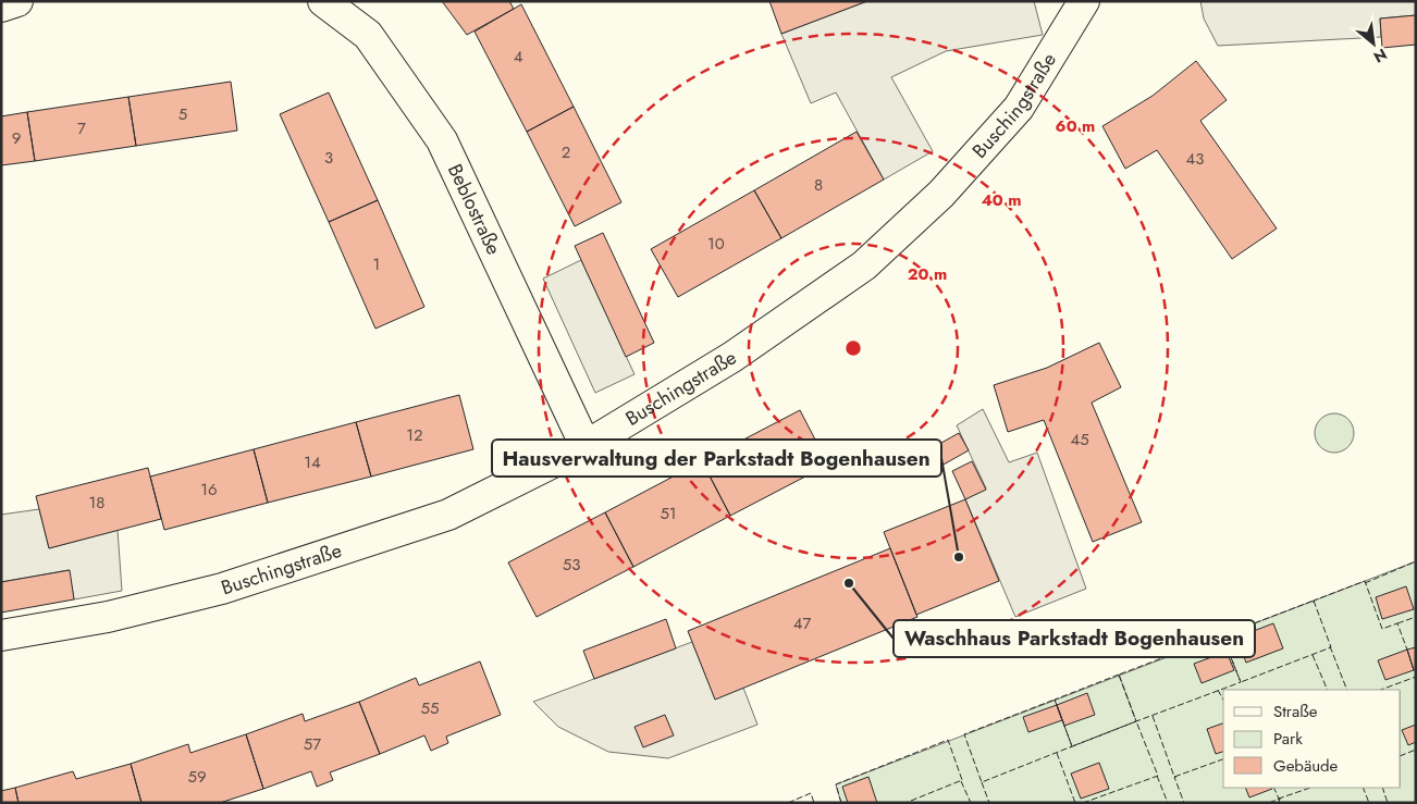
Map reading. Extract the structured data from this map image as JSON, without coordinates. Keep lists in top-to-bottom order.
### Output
{
  "streets": {
    "street": ["Buschingstraße", "Beblostraße"]
  },
  "crossings": [
    ["Buschingstraße", "Beblostraße"]
  ],
  "places": ["Hausverwaltung der Parkstadt Bogenhausen", "Waschhaus Parkstadt Bogenhausen"],
  "house_numbers": [
    "4",
    "5",
    "7",
    "9",
    "2",
    "3",
    "43",
    "8",
    "10",
    "1",
    "12",
    "45",
    "14",
    "16",
    "18",
    "51",
    "53",
    "47",
    "55",
    "57",
    "59"
  ],
  "legend": ["Straße", "Park", "Gebäude"],
  "north": "bottom right",
  "rings": ["60 m", "40 m", "20 m"]
}
